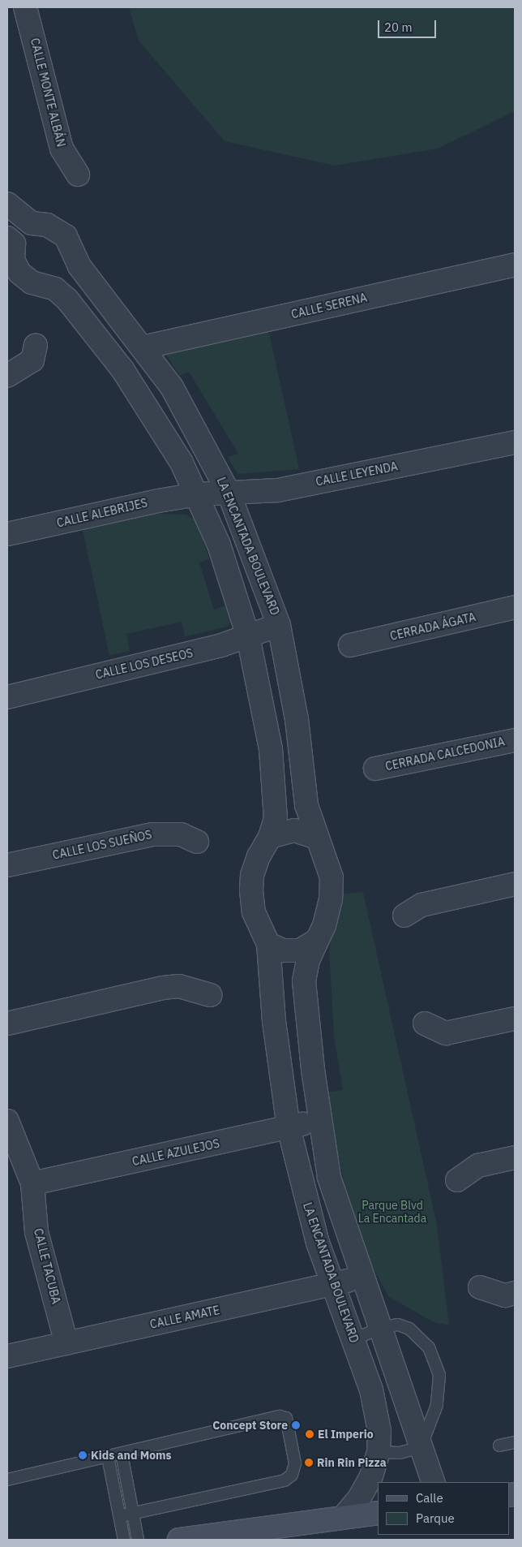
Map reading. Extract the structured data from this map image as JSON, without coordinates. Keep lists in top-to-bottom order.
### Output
{
  "streets": {
    "street": [
      "CALLE MONTE ALBÁN",
      "CALLE SERENA",
      "CALLE LEYENDA",
      "CALLE ALEBRIJES",
      "LA ENCANTADA BOULEVARD",
      "CERRADA ÁGATA",
      "CALLE LOS DESEOS",
      "CERRADA CALCEDONIA",
      "CALLE LOS SUEÑOS",
      "CALLE AZULEJOS",
      "CALLE TACUBA",
      "CALLE AMATE"
    ]
  },
  "crossings": [
    ["CALLE SERENA", "LA ENCANTADA BOULEVARD"],
    ["CALLE LEYENDA", "CALLE ALEBRIJES"],
    ["CALLE LEYENDA", "LA ENCANTADA BOULEVARD"],
    ["CALLE ALEBRIJES", "LA ENCANTADA BOULEVARD"],
    ["LA ENCANTADA BOULEVARD", "CALLE LOS DESEOS"],
    ["LA ENCANTADA BOULEVARD", "CALLE AZULEJOS"],
    ["LA ENCANTADA BOULEVARD", "CALLE AMATE"],
    ["CALLE AZULEJOS", "CALLE TACUBA"],
    ["CALLE TACUBA", "CALLE AMATE"]
  ],
  "parks": ["Parque Blvd La Encantada"],
  "places": [
    "Concept Store",
    "El Imperio",
    "Kids and Moms",
    "Rin Rin Pizza"
  ],
  "legend": ["Calle", "Parque"],
  "scale_bar": "20 m"
}
